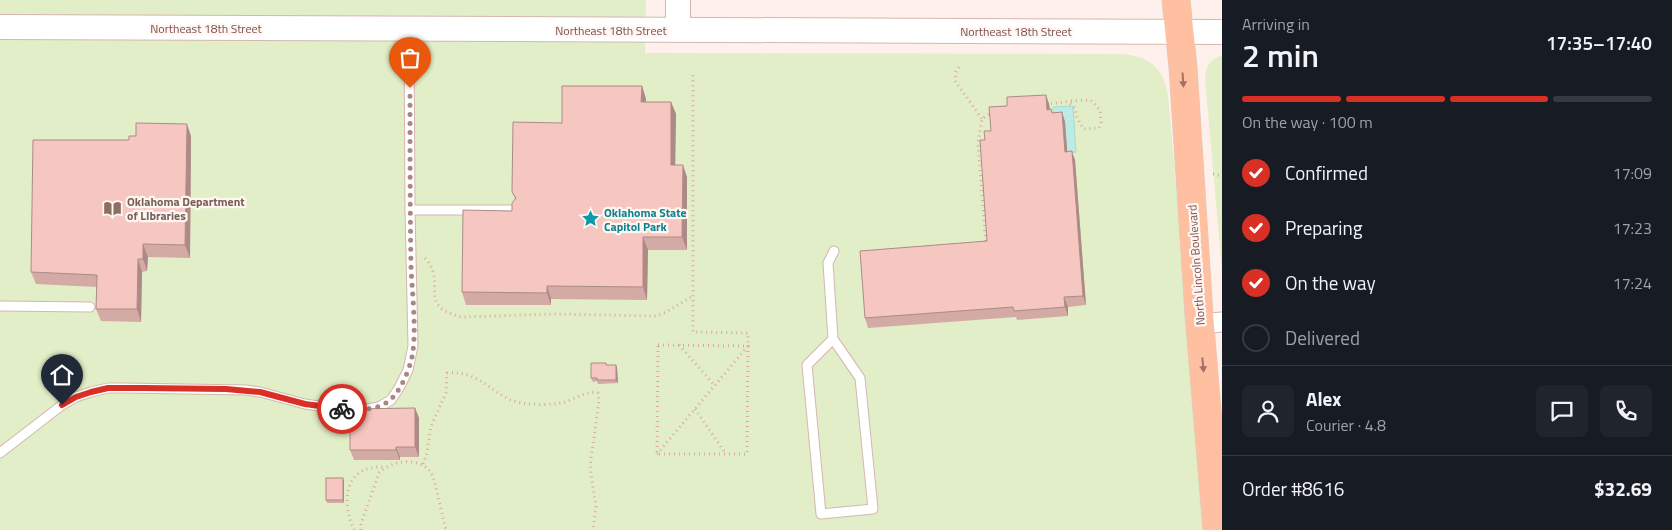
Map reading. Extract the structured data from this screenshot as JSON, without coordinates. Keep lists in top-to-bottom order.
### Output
{
  "streets": {
    "main road": ["North Lincoln Boulevard"],
    "street": ["Northeast 18th Street"]
  },
  "crossings": [
    ["Northeast 18th Street", "North Lincoln Boulevard"]
  ],
  "one_way": ["North Lincoln Boulevard"],
  "places": {
    "library": ["Oklahoma Department of LIbraries"],
    "place": ["Oklahoma State Capitol Park"]
  },
  "page": {
    "heading": ["2 min", "Arriving in", "17:35–17:40"],
    "panel": [
      "Alex",
      "Courier · 4.8",
      "Order #8616",
      "$32.69"
    ],
    "bar": "On the way · 100 m",
    "list": [
      ["Confirmed", "17:09"],
      ["Preparing", "17:23"],
      ["On the way", "17:24"],
      "Delivered"
    ]
  }
}
